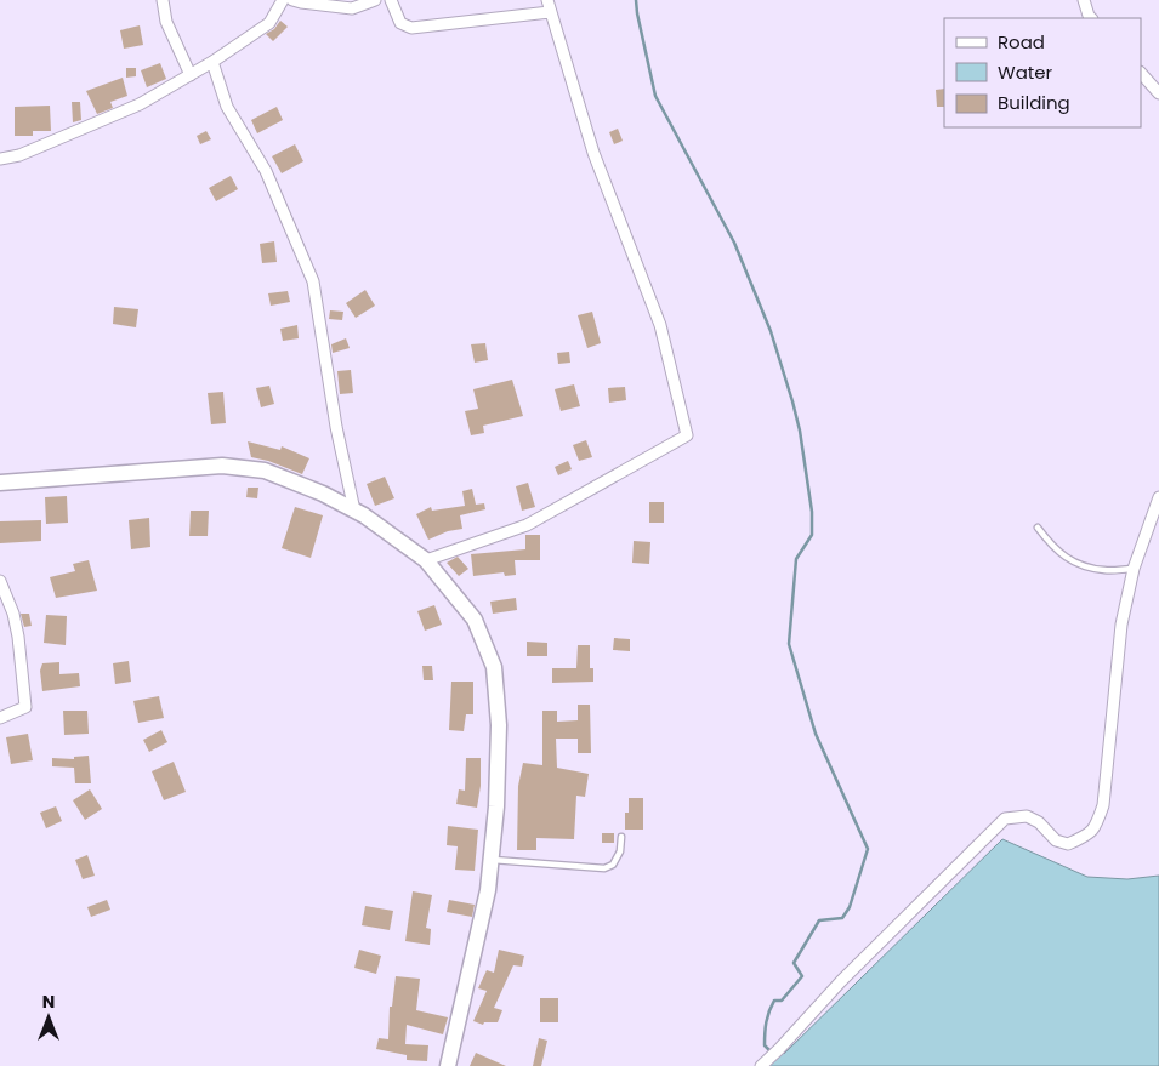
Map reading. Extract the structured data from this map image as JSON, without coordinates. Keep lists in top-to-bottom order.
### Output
{
  "legend": ["Road", "Water", "Building"],
  "north": "top"
}
